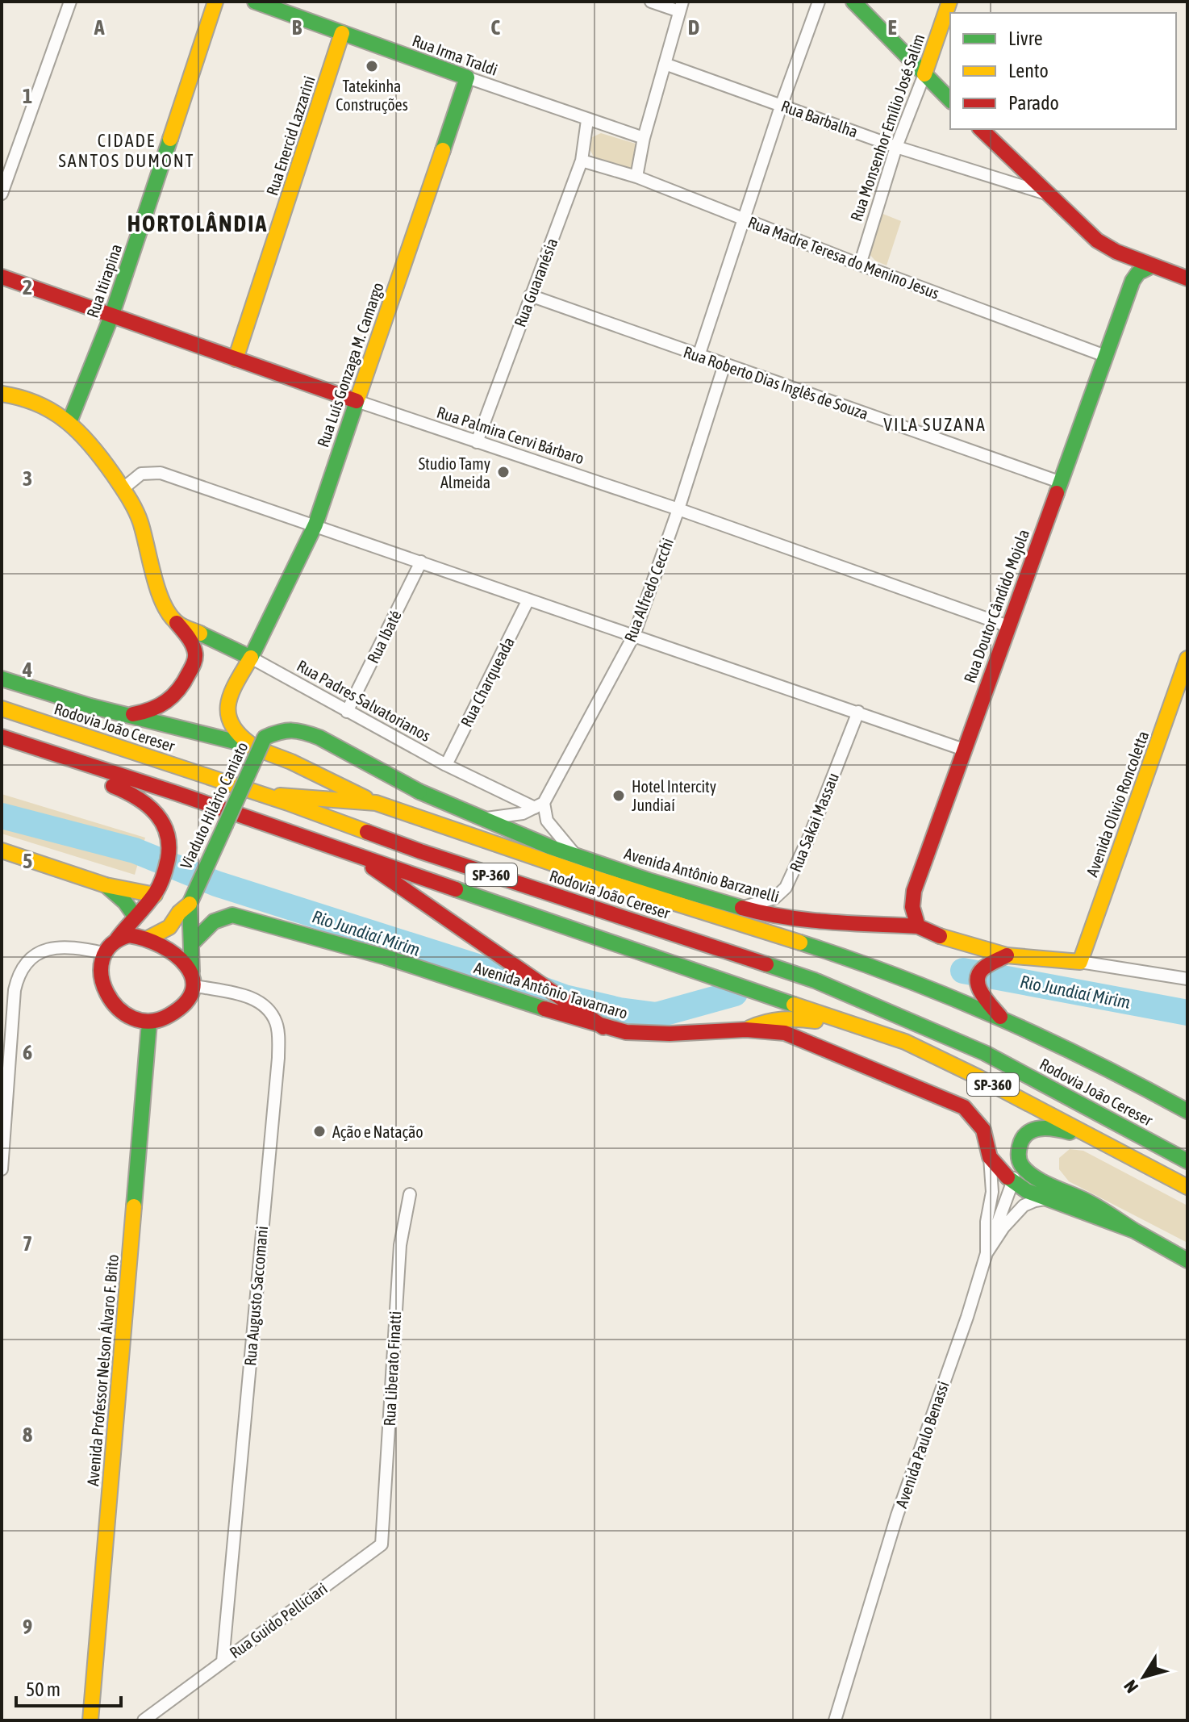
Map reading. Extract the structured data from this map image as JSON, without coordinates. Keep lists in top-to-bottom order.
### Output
{
  "streets": {
    "main road": [
      "Rua Irma Traldi",
      "Rua Monsenhor Emílio José Salim",
      "Rua Enercid Lazzarini",
      "Rua Itirapina",
      "Rua Luís Gonzaga M. Camargo",
      "Rua Palmira Cervi Bárbaro",
      "Rua Doutor Cândido Mojola",
      "Rua Padres Salvatorianos",
      "Rodovia João Cereser",
      "Avenida Olívio Roncoletta",
      "Viaduto Hilário Caniato",
      "SP-360",
      "Avenida Antônio Barzanelli",
      "Avenida Antônio Tavarnaro",
      "Avenida Professor Nelson Álvaro F. Brito"
    ],
    "street": [
      "Rua Barbalha",
      "Rua Madre Teresa do Menino Jesus",
      "Rua Guaranésia",
      "Rua Roberto Dias Inglês de Souza",
      "Rua Alfredo Cecchi",
      "Rua Ibaté",
      "Rua Charqueada",
      "Rua Sakai Massau",
      "Rua Augusto Saccomani",
      "Rua Liberato Finatti",
      "Avenida Paulo Benassi",
      "Rua Guido Pelliciari"
    ]
  },
  "crossings": [
    ["Rua Irma Traldi", "Rua Enercid Lazzarini"],
    ["Rua Irma Traldi", "Rua Guaranésia"],
    ["Rua Irma Traldi", "Rua Luís Gonzaga M. Camargo"],
    ["Rua Barbalha", "Rua Monsenhor Emílio José Salim"],
    ["Rua Monsenhor Emílio José Salim", "Rua Madre Teresa do Menino Jesus"],
    ["Rua Enercid Lazzarini", "Rua Palmira Cervi Bárbaro"],
    ["Rua Madre Teresa do Menino Jesus", "Rua Guaranésia"],
    ["Rua Madre Teresa do Menino Jesus", "Rua Doutor Cândido Mojola"],
    ["Rua Itirapina", "Rua Palmira Cervi Bárbaro"],
    ["Rua Guaranésia", "Rua Roberto Dias Inglês de Souza"],
    ["Rua Guaranésia", "Rua Palmira Cervi Bárbaro"],
    ["Rua Luís Gonzaga M. Camargo", "Rua Palmira Cervi Bárbaro"],
    ["Rua Luís Gonzaga M. Camargo", "Rua Padres Salvatorianos"],
    ["Rua Roberto Dias Inglês de Souza", "Rua Alfredo Cecchi"],
    ["Rua Roberto Dias Inglês de Souza", "Rua Doutor Cândido Mojola"],
    ["Rua Palmira Cervi Bárbaro", "Rua Alfredo Cecchi"],
    ["Rua Palmira Cervi Bárbaro", "Rua Doutor Cândido Mojola"],
    ["Rua Alfredo Cecchi", "Rua Padres Salvatorianos"],
    ["Rua Doutor Cândido Mojola", "Avenida Antônio Barzanelli"],
    ["Rua Ibaté", "Rua Padres Salvatorianos"],
    ["Rua Charqueada", "Rua Padres Salvatorianos"],
    ["Viaduto Hilário Caniato", "Avenida Antônio Barzanelli"],
    ["Rua Sakai Massau", "Avenida Antônio Barzanelli"],
    ["Rua Augusto Saccomani", "Avenida Professor Nelson Álvaro F. Brito"],
    ["Rua Augusto Saccomani", "Rua Guido Pelliciari"],
    ["Rua Liberato Finatti", "Rua Guido Pelliciari"]
  ],
  "districts": ["CIDADE SANTOS DUMONT", "HORTOLÂNDIA", "VILA SUZANA"],
  "water": ["Rio Jundiaí Mirim"],
  "places": [
    "Tatekinha Construções",
    "Studio Tamy Almeida",
    "Hotel Intercity Jundiaí",
    "Ação e Natação"
  ],
  "legend": ["Livre", "Lento", "Parado"],
  "scale_bar": "50 m",
  "north": "bottom left",
  "grid": {
    "columns": [
      "A",
      "B",
      "C",
      "D",
      "E"
    ],
    "rows": [
      "1",
      "2",
      "3",
      "4",
      "5",
      "6",
      "7",
      "8",
      "9"
    ]
  }
}
